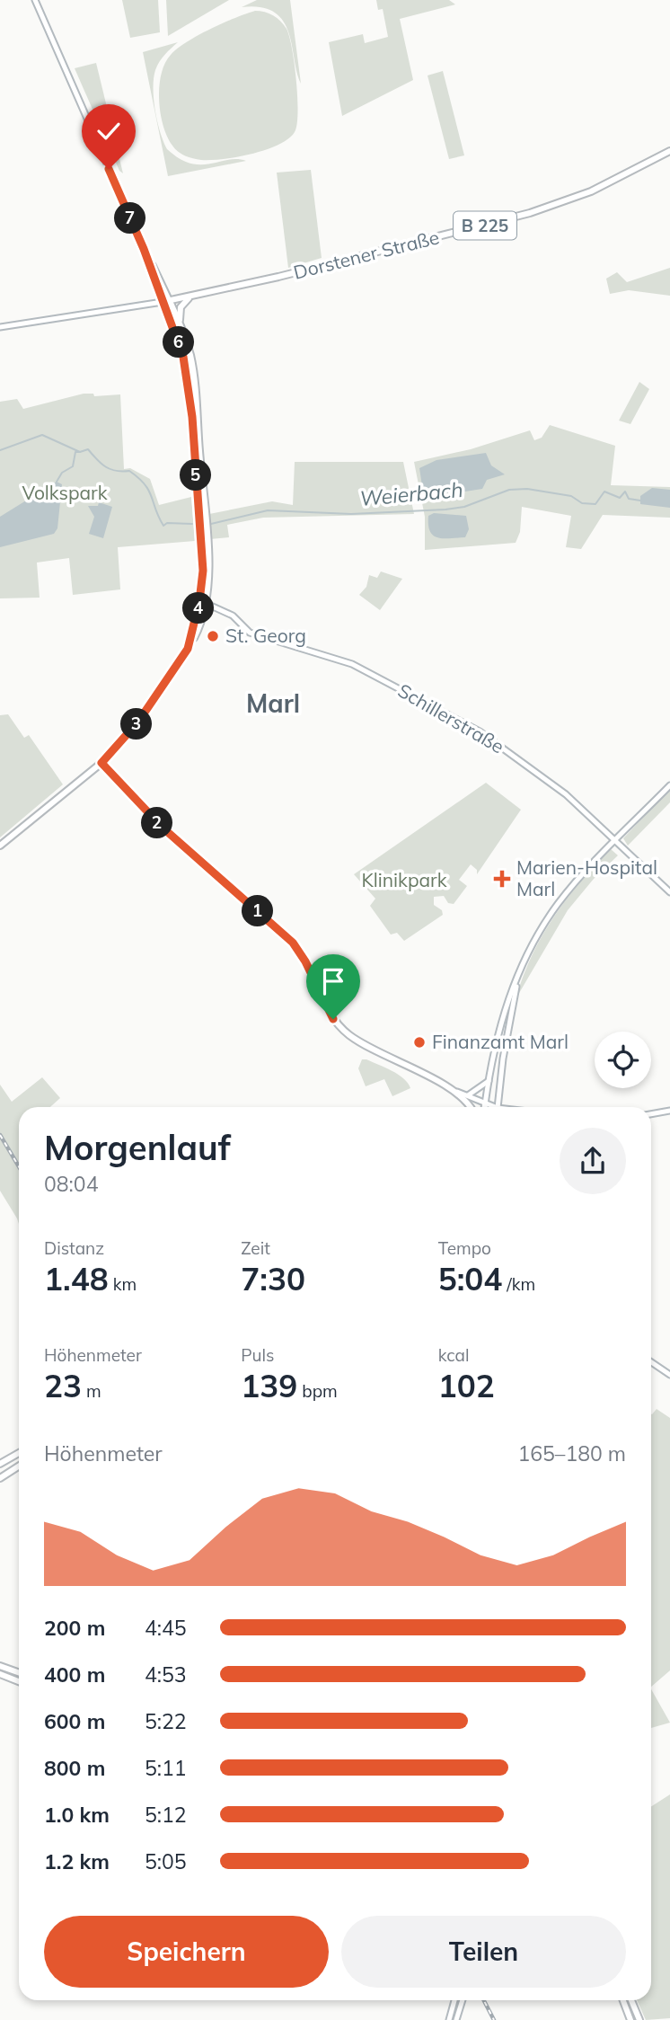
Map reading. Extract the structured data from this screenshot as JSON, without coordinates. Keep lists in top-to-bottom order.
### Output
{
  "streets": {
    "main road": ["B 225", "Dorstener Straße", "Schillerstraße"]
  },
  "districts": ["Marl"],
  "water": ["Weierbach"],
  "parks": ["Volkspark", "Klinikpark"],
  "places": {
    "other": ["St. Georg", "Finanzamt Marl"],
    "health": ["Marien-Hospital Marl"]
  },
  "page": {
    "pins": [
      "7",
      "6",
      "5",
      "4",
      "3",
      "2",
      "1"
    ],
    "heading": ["Morgenlauf", "08:04"],
    "stats": [
      ["Distanz", "1.48 km"],
      ["Zeit", "7:30"],
      ["Tempo", "5:04 /km"],
      ["Höhenmeter", "23 m"],
      ["Puls", "139 bpm"],
      ["kcal", "102"]
    ],
    "chart": ["Höhenmeter", "165–180 m"],
    "list": [
      {
        "name": "200 m",
        "note": "4:45"
      },
      {
        "name": "400 m",
        "note": "4:53"
      },
      {
        "name": "600 m",
        "note": "5:22"
      },
      {
        "name": "800 m",
        "note": "5:11"
      },
      {
        "name": "1.0 km",
        "note": "5:12"
      },
      {
        "name": "1.2 km",
        "note": "5:05"
      }
    ],
    "buttons": ["Speichern", "Teilen"]
  }
}
